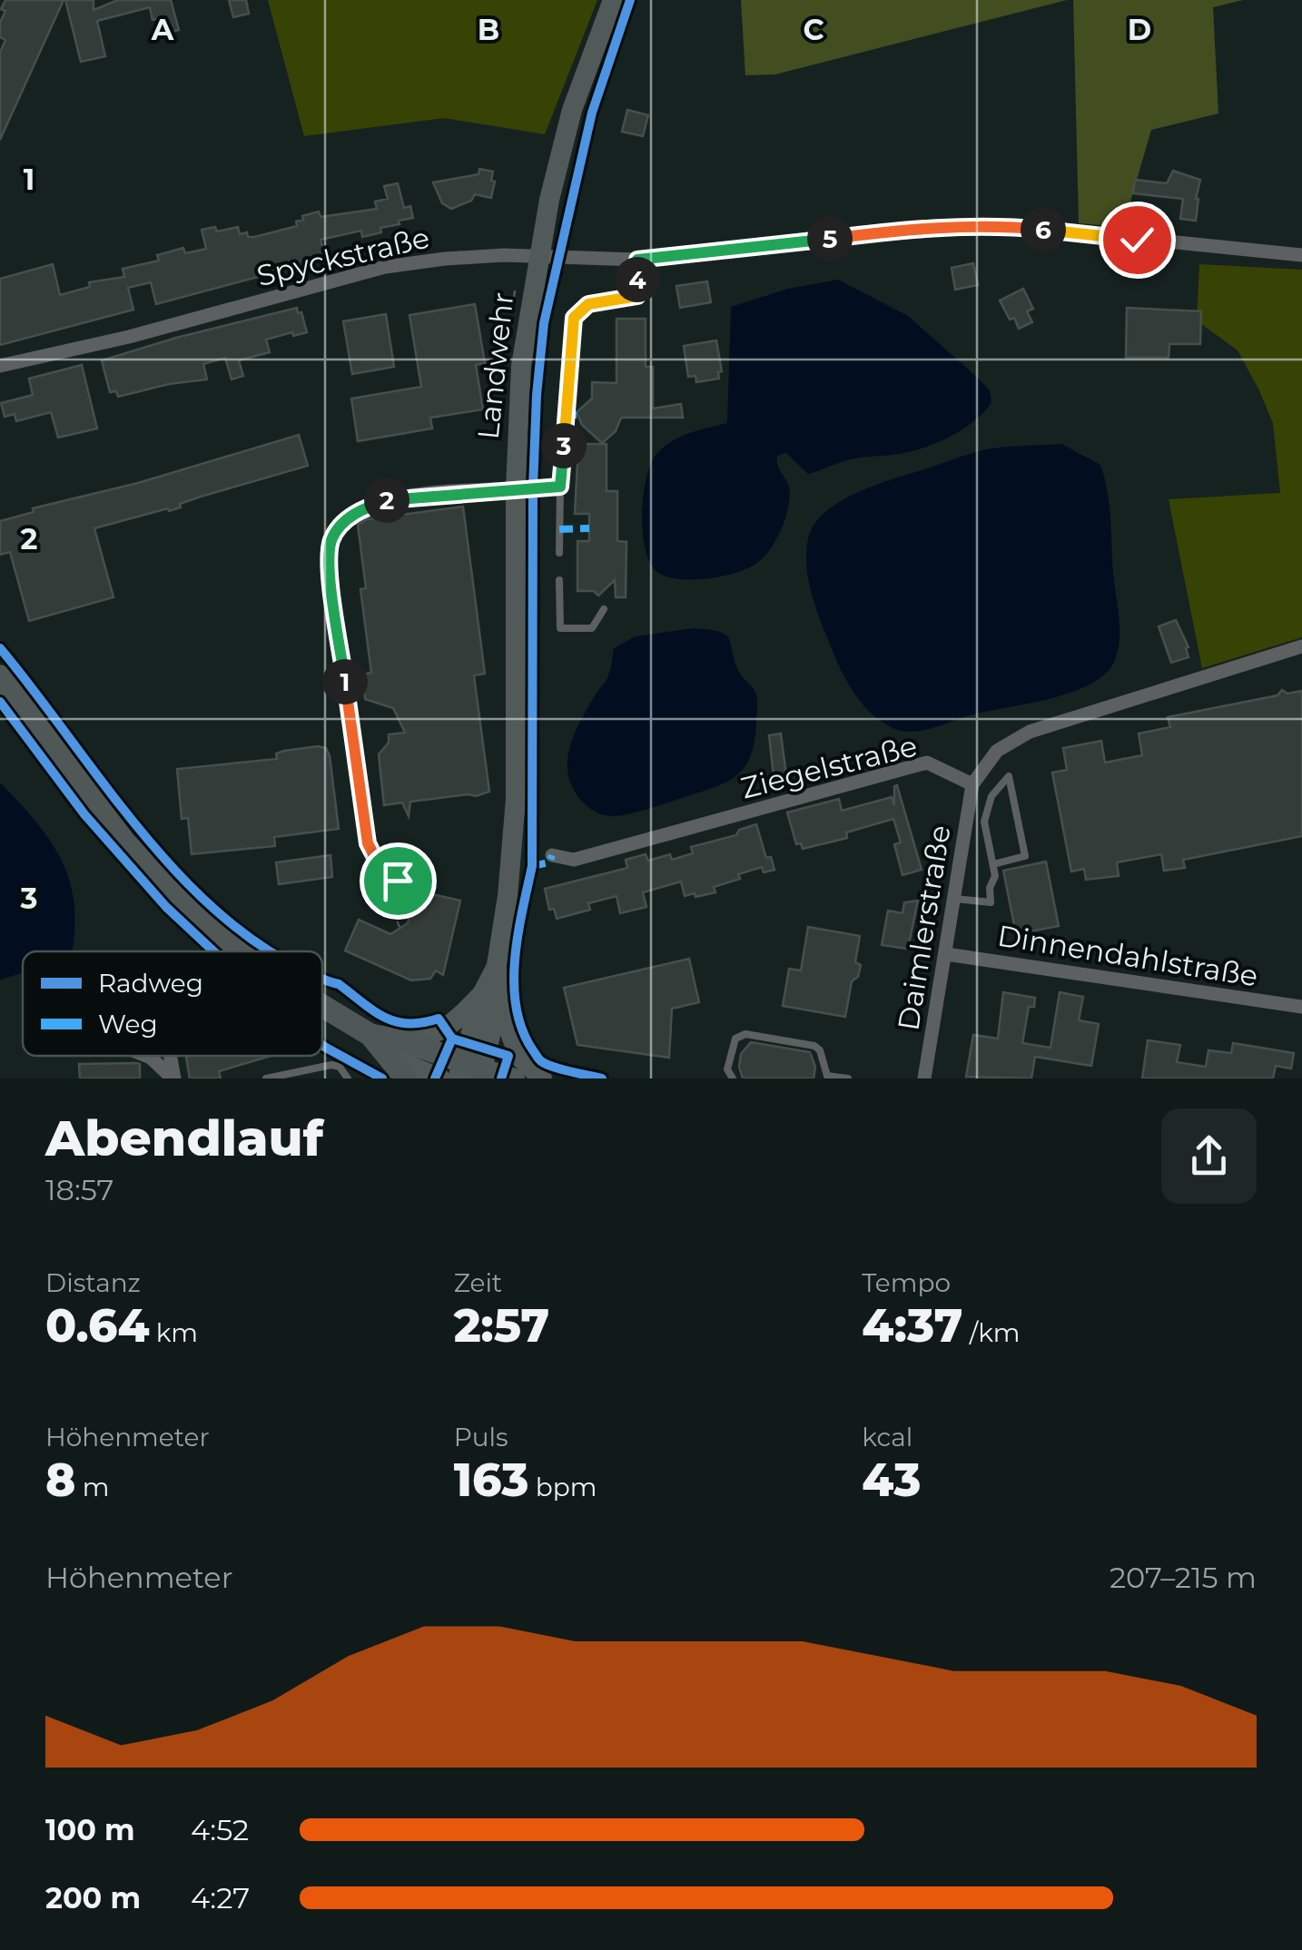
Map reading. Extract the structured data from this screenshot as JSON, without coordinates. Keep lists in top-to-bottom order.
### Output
{
  "streets": {
    "main road": ["Landwehr"],
    "street": [
      "Spyckstraße",
      "Ziegelstraße",
      "Daimlerstraße",
      "Dinnendahlstraße"
    ]
  },
  "crossings": [
    ["Spyckstraße", "Landwehr"],
    ["Ziegelstraße", "Daimlerstraße"],
    ["Daimlerstraße", "Dinnendahlstraße"]
  ],
  "legend": ["Radweg", "Weg"],
  "page": {
    "pins": [
      "6",
      "5",
      "4",
      "3",
      "2",
      "1"
    ],
    "heading": ["Abendlauf", "18:57"],
    "stats": [
      ["Distanz", "0.64 km"],
      ["Zeit", "2:57"],
      ["Tempo", "4:37 /km"],
      ["Höhenmeter", "8 m"],
      ["Puls", "163 bpm"],
      ["kcal", "43"]
    ],
    "chart": ["Höhenmeter", "207–215 m"],
    "list": [
      {
        "name": "100 m",
        "note": "4:52"
      },
      {
        "name": "200 m",
        "note": "4:27"
      }
    ]
  },
  "grid": {
    "columns": [
      "A",
      "B",
      "C",
      "D"
    ],
    "rows": ["1", "2", "3"]
  }
}
